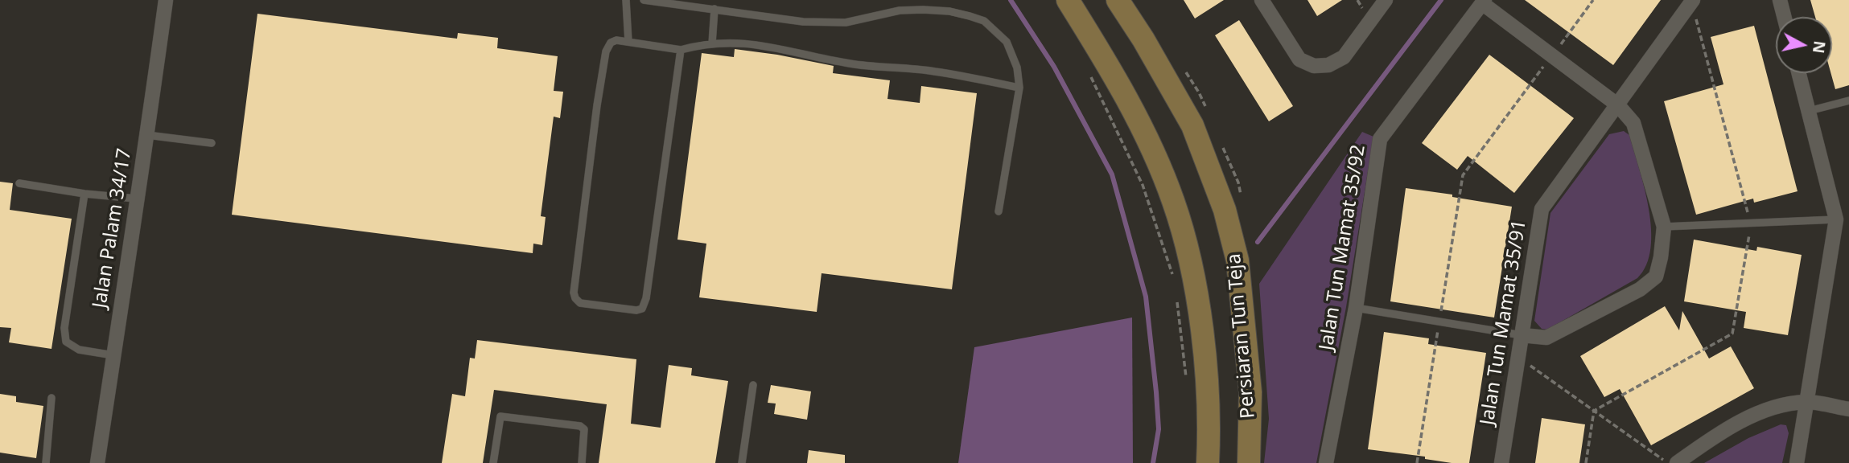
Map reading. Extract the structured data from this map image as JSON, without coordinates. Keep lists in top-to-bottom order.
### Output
{
  "streets": {
    "main road": ["Persiaran Tun Teja"],
    "street": ["Jalan Palam 34/17", "Jalan Tun Mamat 35/92", "Jalan Tun Mamat 35/91"]
  },
  "crossings": [
    ["Jalan Tun Mamat 35/92", "Jalan Tun Mamat 35/91"]
  ],
  "north": "right"
}
